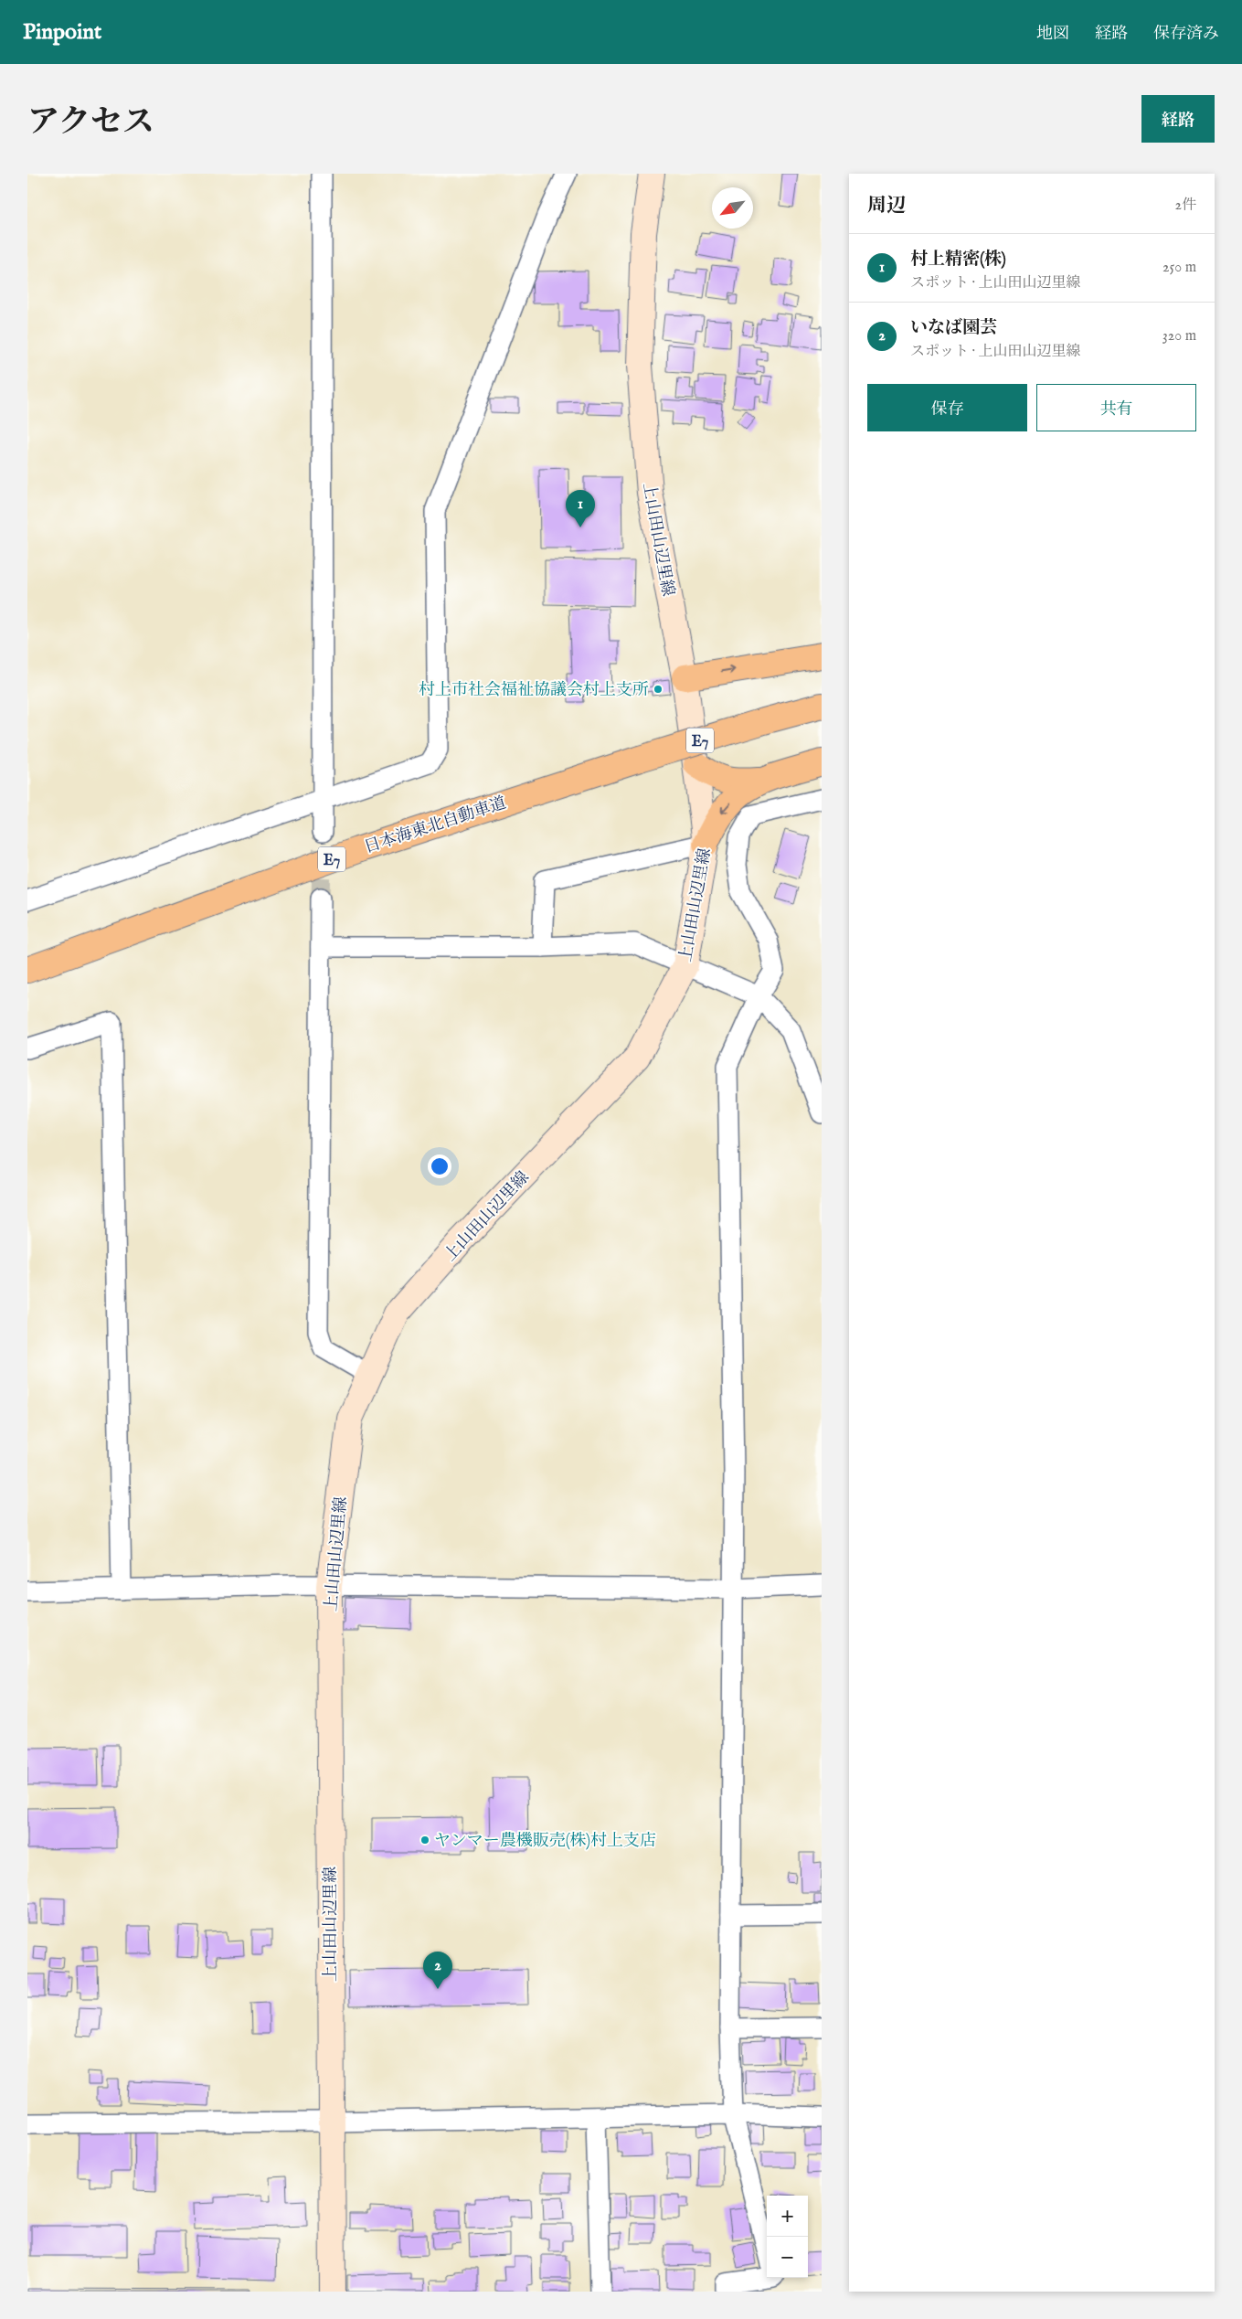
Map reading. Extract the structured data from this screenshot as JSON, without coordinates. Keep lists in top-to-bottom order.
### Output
{
  "streets": {
    "highway": ["E7", "日本海東北自動車道"],
    "main road": ["上山田山辺里線"]
  },
  "places": ["村上市社会福祉協議会村上支所", "ヤンマー農機販売(株)村上支店"],
  "north": "bottom left",
  "page": {
    "header": "Pinpoint",
    "nav": ["地図", "経路", "保存済み"],
    "title": "アクセス",
    "buttons": [
      "経路",
      ["保存", "共有"]
    ],
    "heading": ["周辺", "2件"],
    "list": [
      {
        "mark": "1",
        "name": "村上精密(株)",
        "note": "スポット · 上山田山辺里線",
        "value": "250 m"
      },
      {
        "mark": "2",
        "name": "いなば園芸",
        "note": "スポット · 上山田山辺里線",
        "value": "320 m"
      }
    ],
    "pins": ["1", "2"],
    "map_buttons": ["+", "−"]
  }
}
